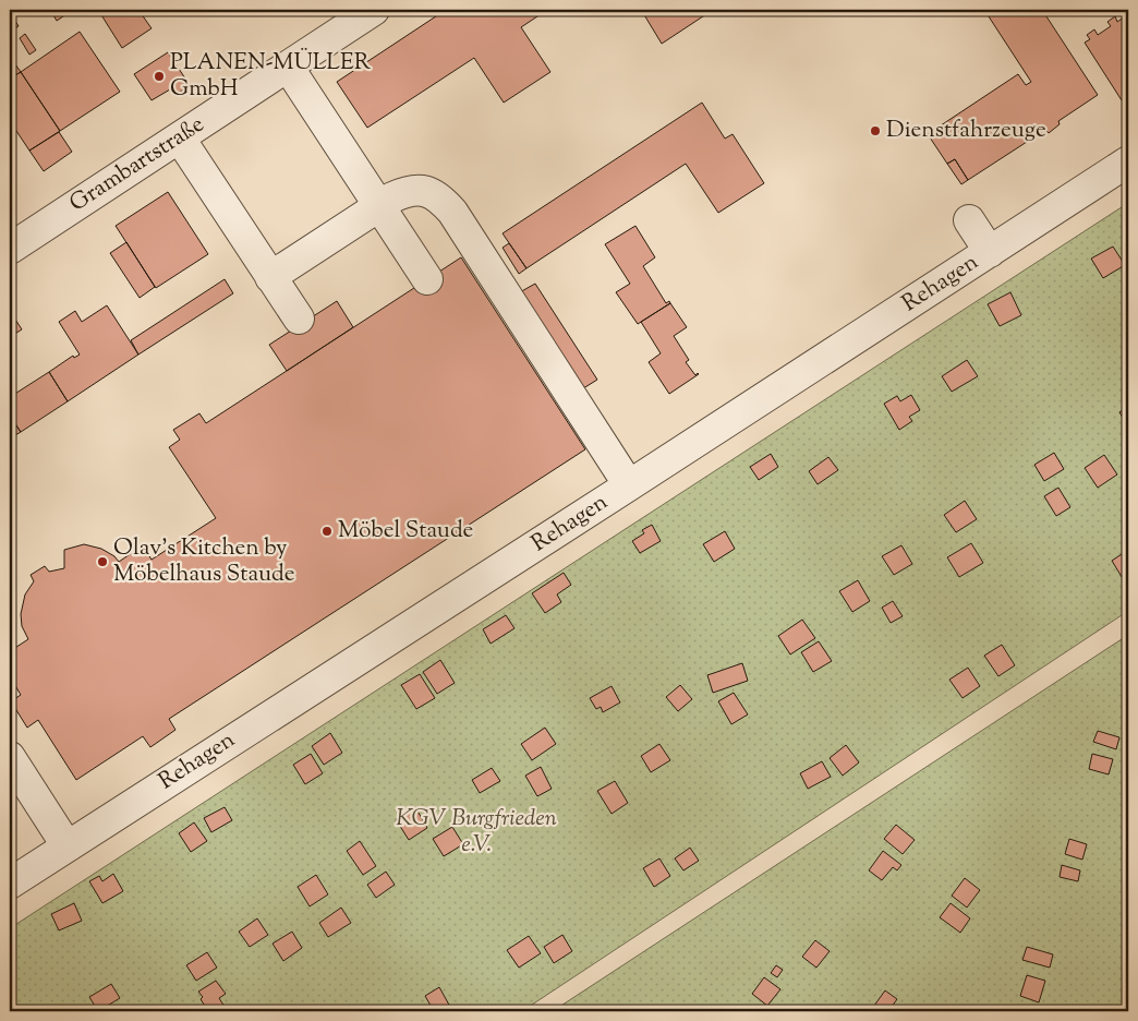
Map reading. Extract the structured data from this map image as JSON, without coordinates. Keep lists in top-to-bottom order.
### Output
{
  "streets": {
    "street": ["Grambartstraße", "Rehagen"]
  },
  "parks": ["KGV Burgfrieden e.V."],
  "places": [
    "PLANEN-MÜLLER GmbH",
    "Dienstfahrzeuge",
    "Möbel Staude",
    "Olav's Kitchen by Möbelhaus Staude"
  ]
}
